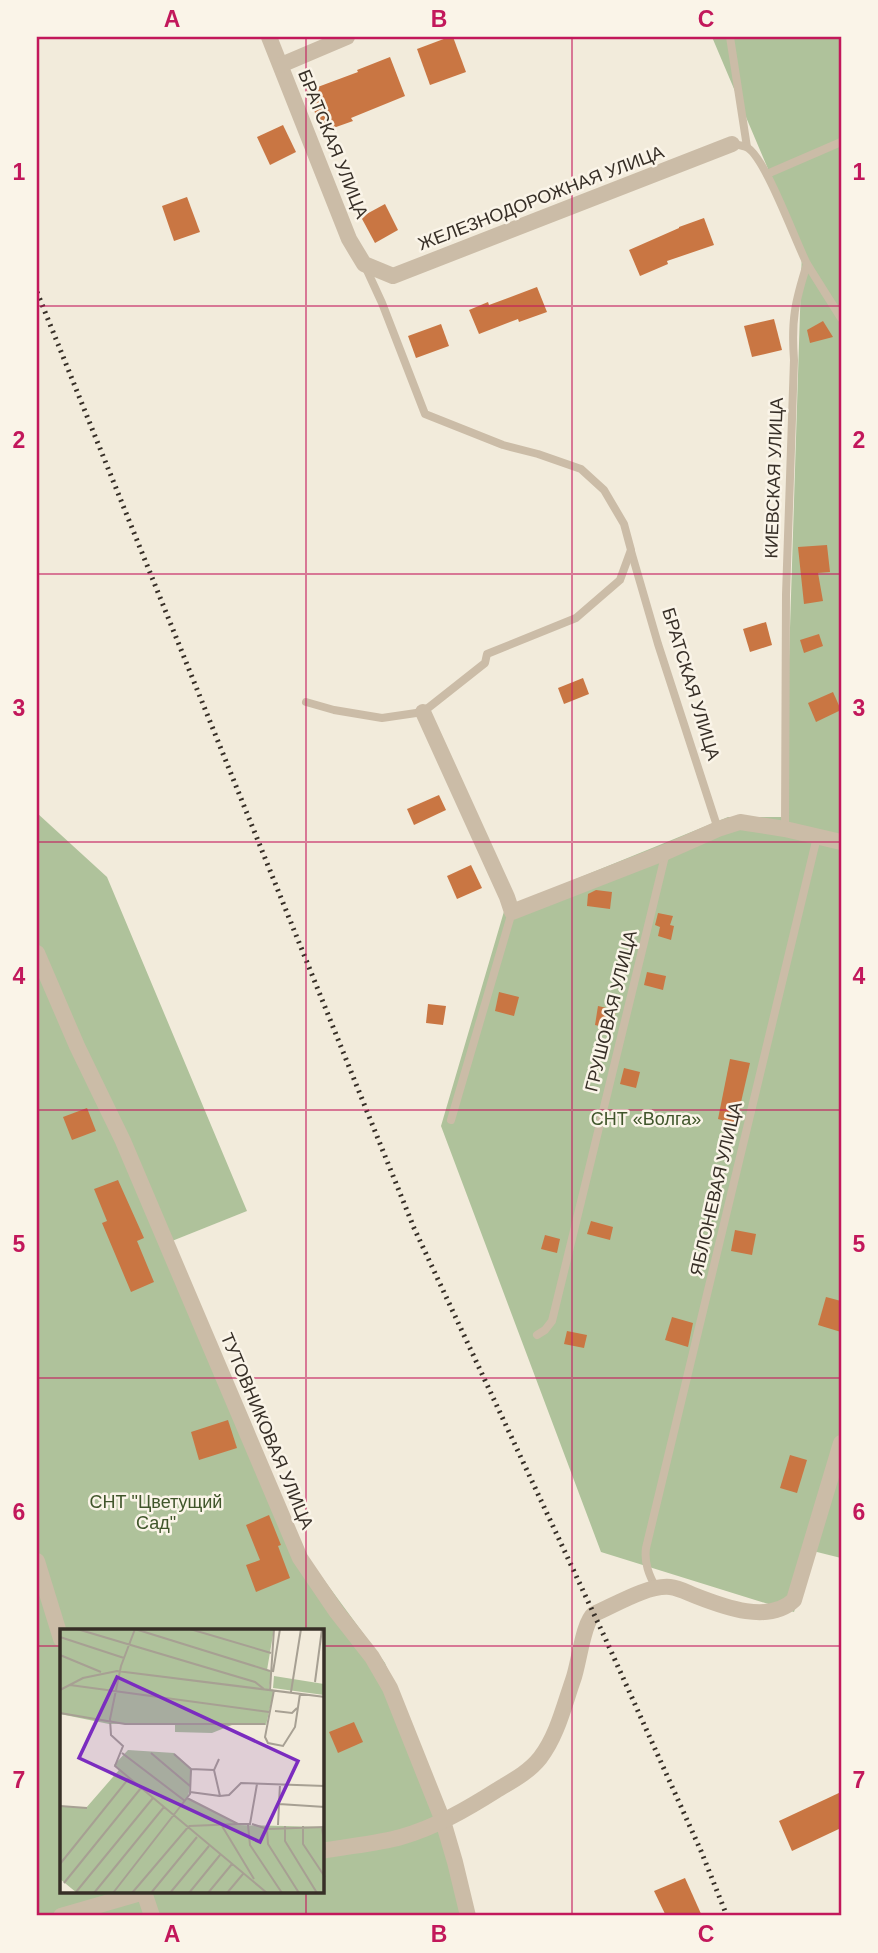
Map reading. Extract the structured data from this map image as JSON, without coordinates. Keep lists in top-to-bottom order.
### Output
{
  "streets": {
    "street": ["БРАТСКАЯ УЛИЦА", "ЖЕЛЕЗНОДОРОЖНАЯ УЛИЦА", "ТУТОВНИКОВАЯ УЛИЦА"],
    "lane": ["КИЕВСКАЯ УЛИЦА", "ГРУШОВАЯ УЛИЦА", "ЯБЛОНЕВАЯ УЛИЦА"]
  },
  "crossings": [
    ["БРАТСКАЯ УЛИЦА", "ЖЕЛЕЗНОДОРОЖНАЯ УЛИЦА"]
  ],
  "parks": ["СНТ «Волга»", "СНТ \"Цветущий Сад\""],
  "grid": {
    "columns": ["A", "B", "C"],
    "rows": [
      "1",
      "2",
      "3",
      "4",
      "5",
      "6",
      "7"
    ]
  }
}
